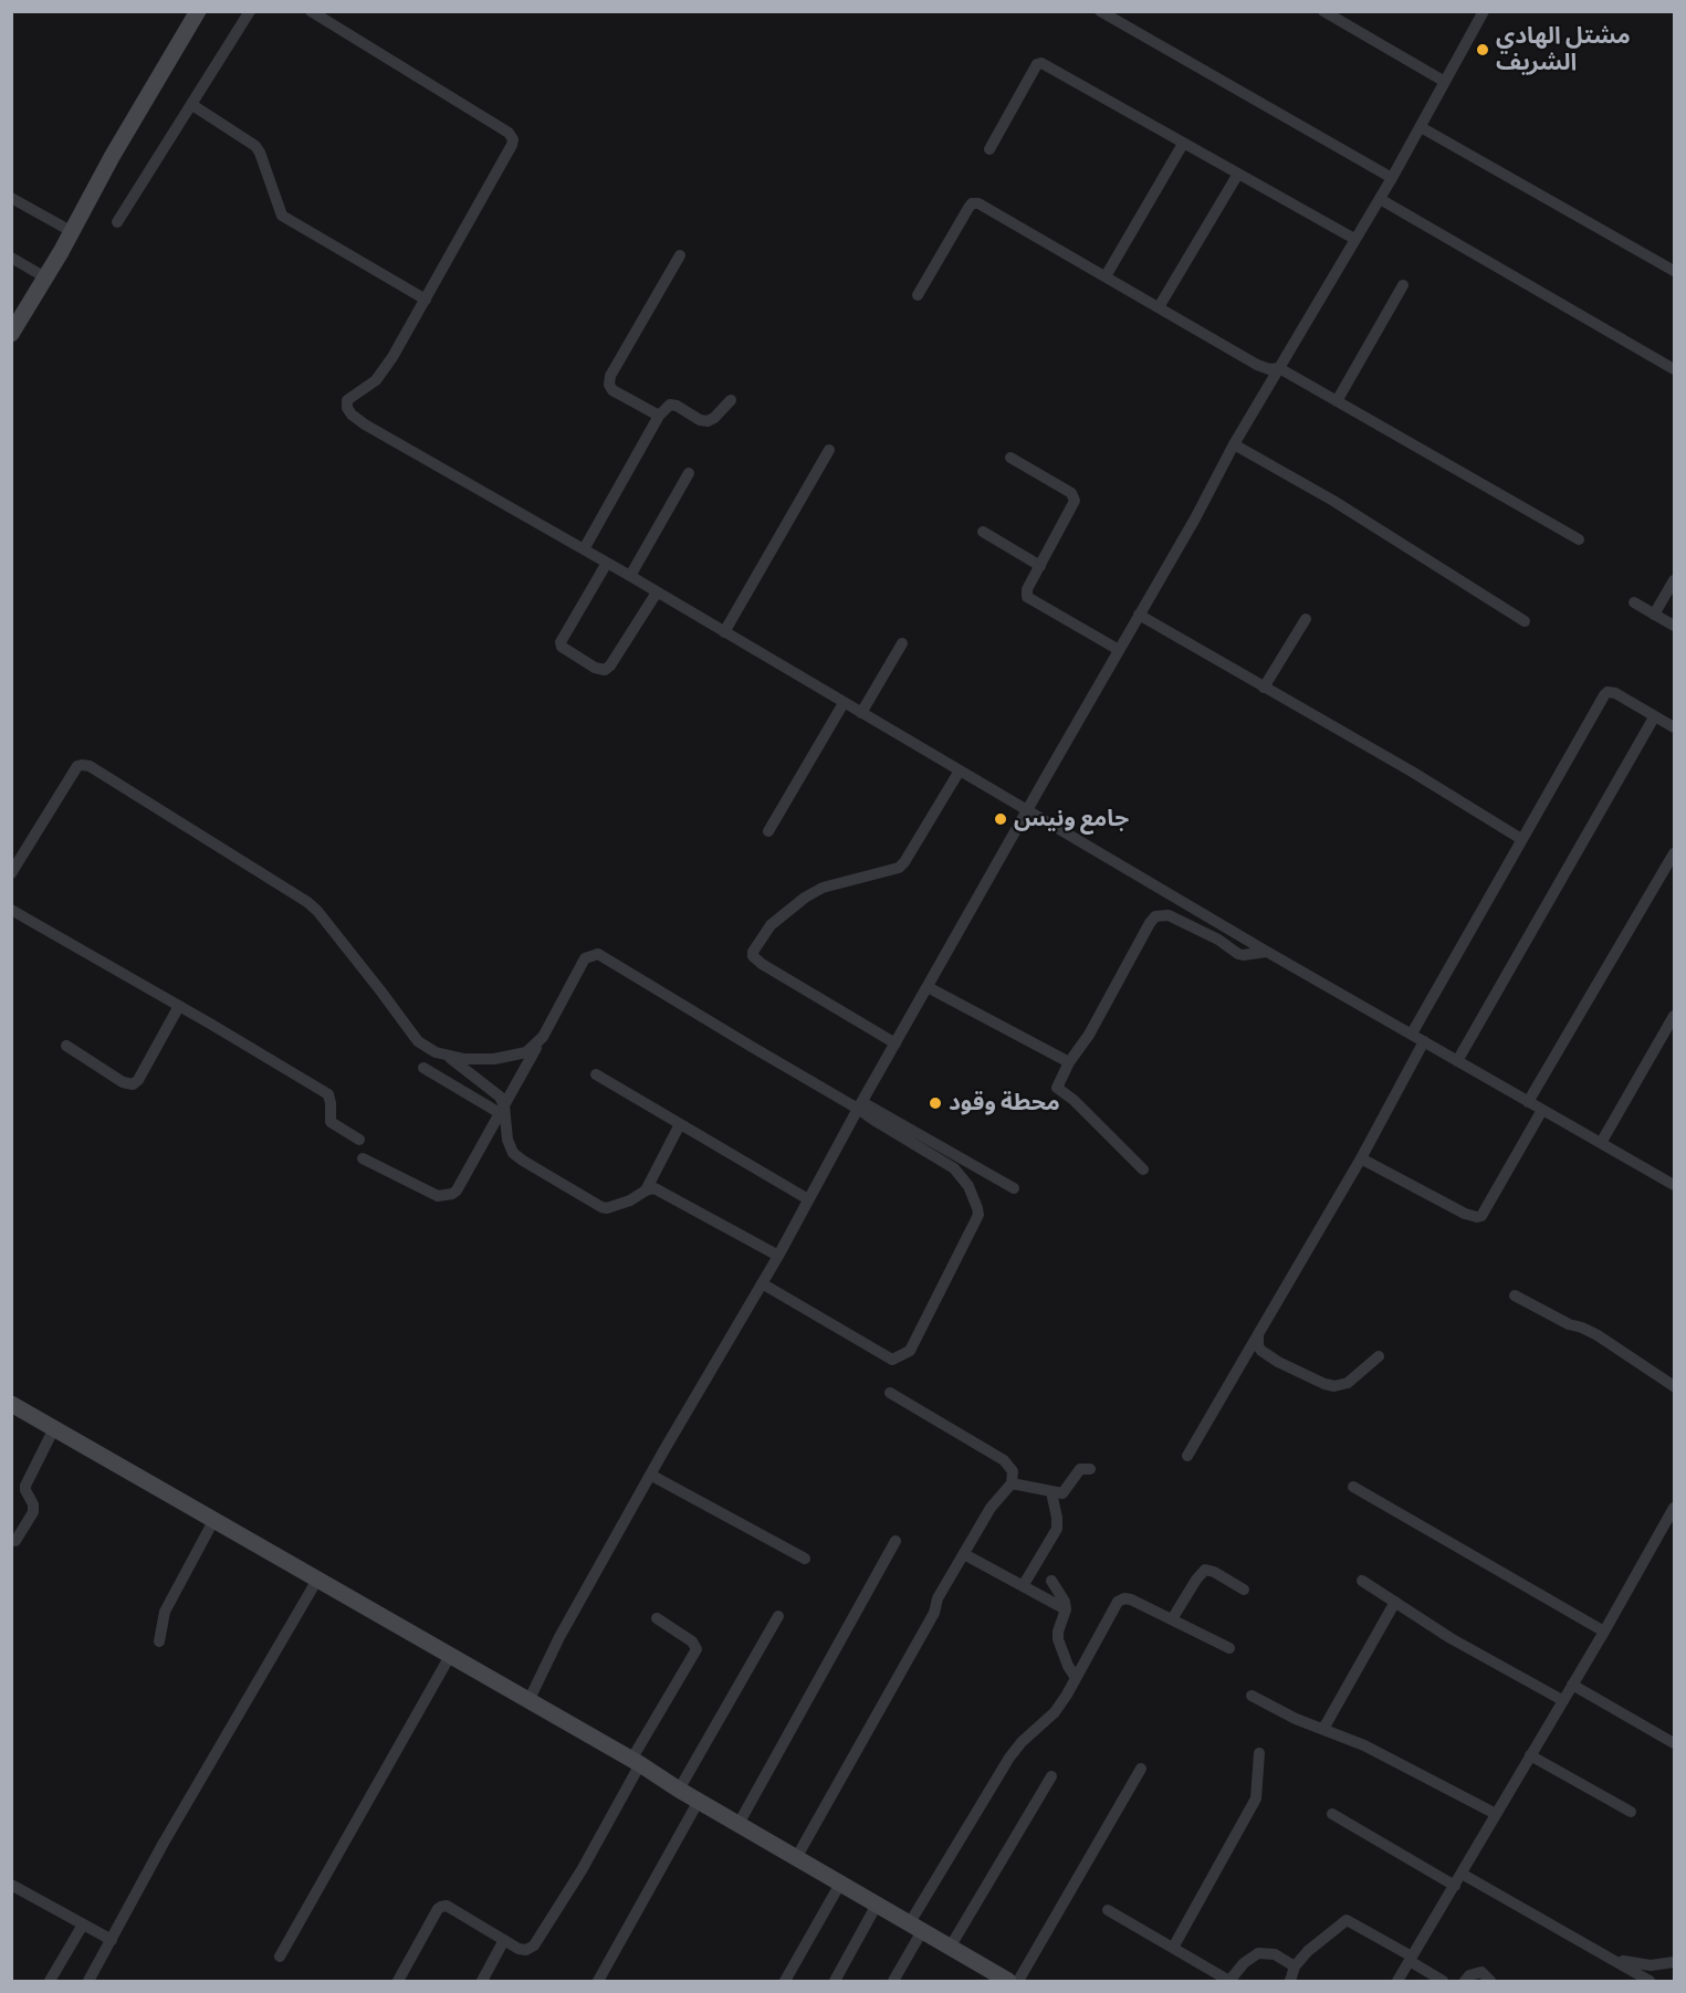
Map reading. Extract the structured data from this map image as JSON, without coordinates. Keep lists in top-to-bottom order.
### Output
{
  "places": ["مشتل الهادي الشريف", "جامع ونيس", "محطة وقود"]
}
